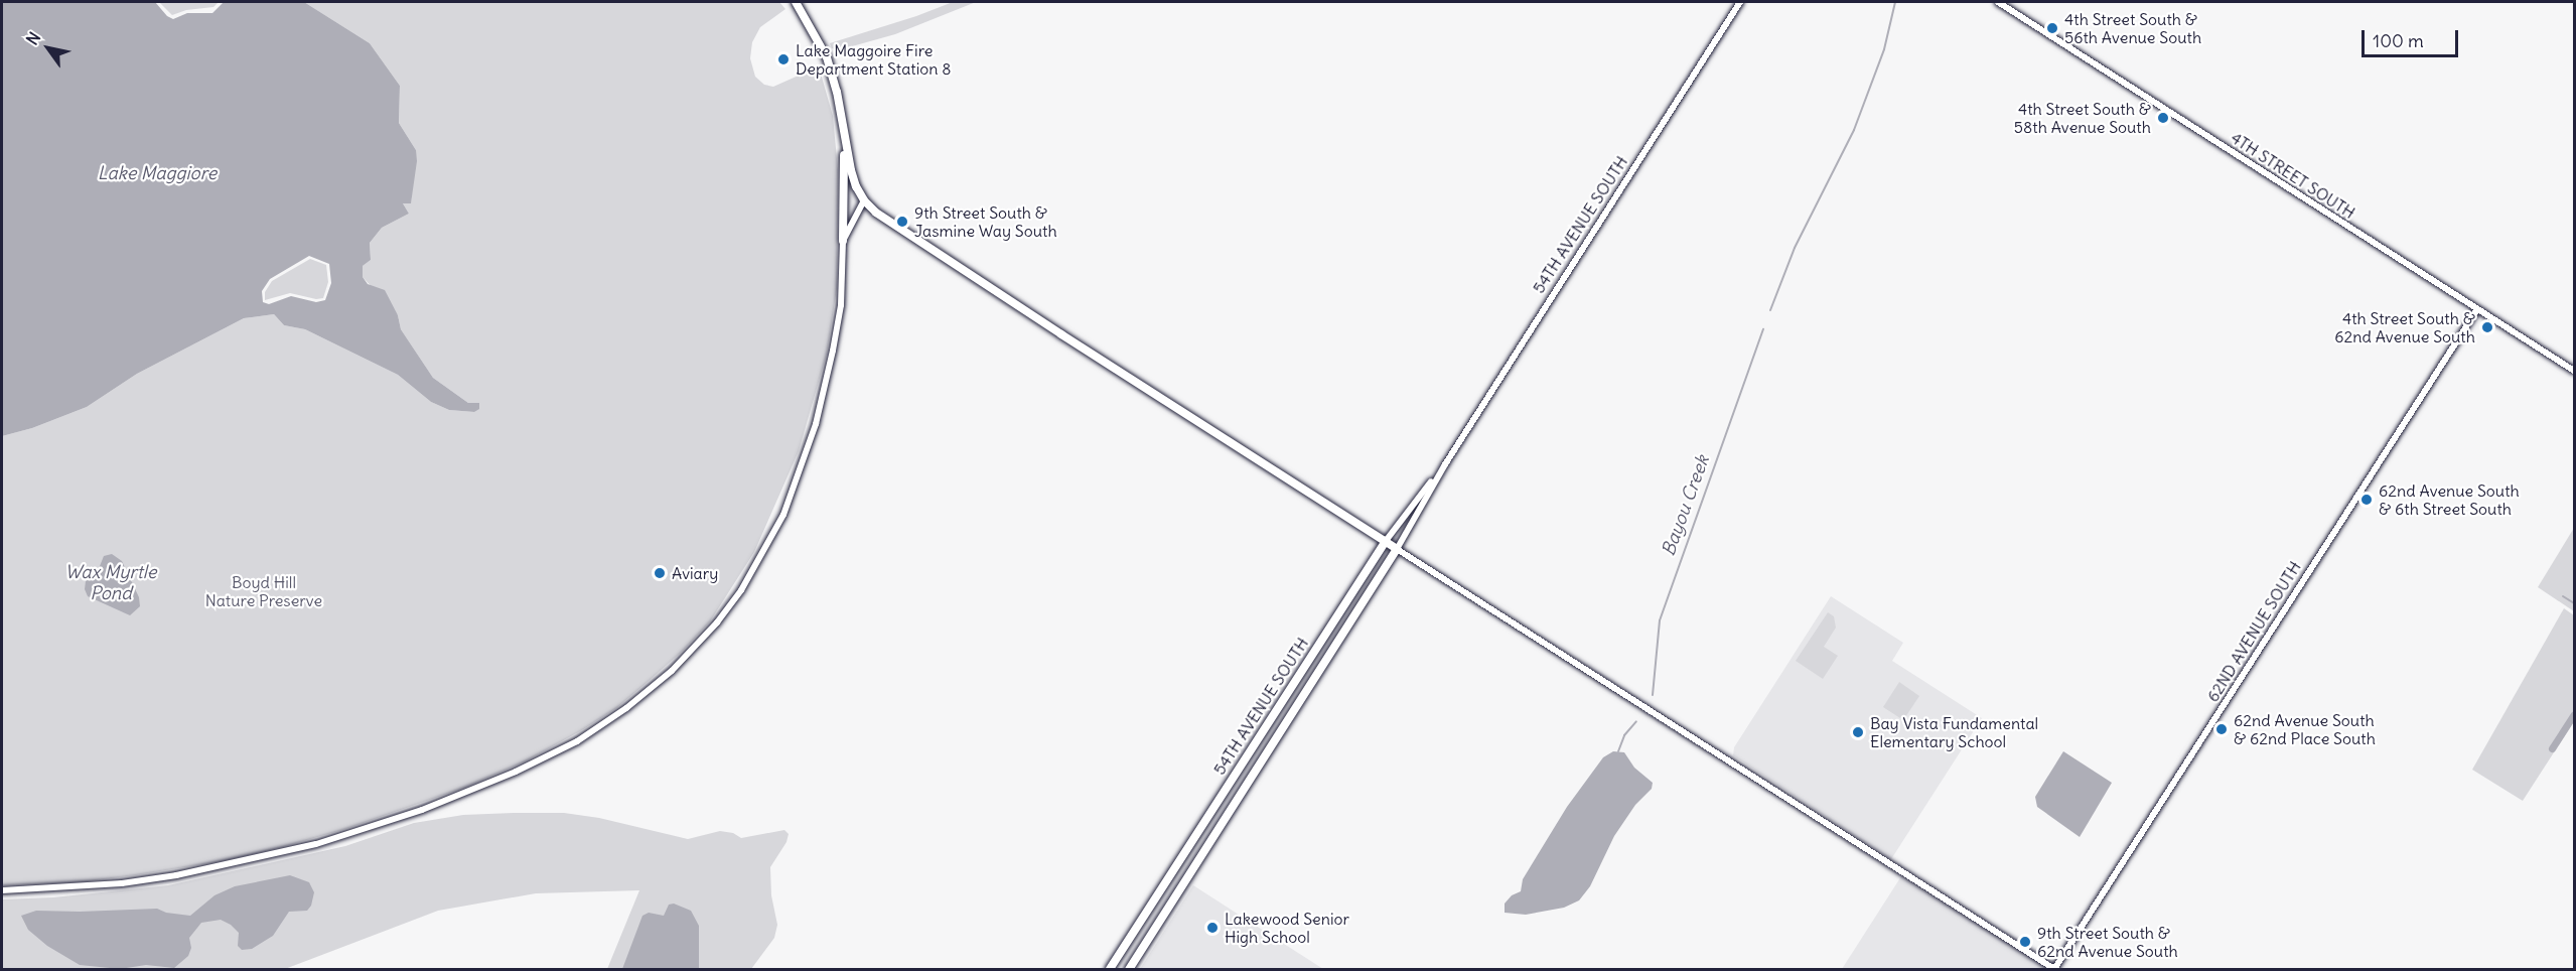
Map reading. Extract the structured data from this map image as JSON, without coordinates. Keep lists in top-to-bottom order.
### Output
{
  "streets": {
    "main road": ["54TH AVENUE SOUTH"],
    "street": ["4TH STREET SOUTH", "62ND AVENUE SOUTH"]
  },
  "crossings": [
    ["4TH STREET SOUTH", "62ND AVENUE SOUTH"]
  ],
  "water": ["Lake Maggiore", "Bayou Creek", "Wax Myrtle Pond"],
  "parks": ["Boyd Hill Nature Preserve"],
  "places": [
    "4th Street South & 56th Avenue South",
    "Lake Maggoire Fire Department Station 8",
    "4th Street South & 58th Avenue South",
    "9th Street South & Jasmine Way South",
    "4th Street South & 62nd Avenue South",
    "62nd Avenue South & 6th Street South",
    "Aviary",
    "62nd Avenue South & 62nd Place South",
    "Bay Vista Fundamental Elementary School",
    "Lakewood Senior High School",
    "9th Street South & 62nd Avenue South"
  ],
  "scale_bar": "100 m",
  "north": "top left"
}
